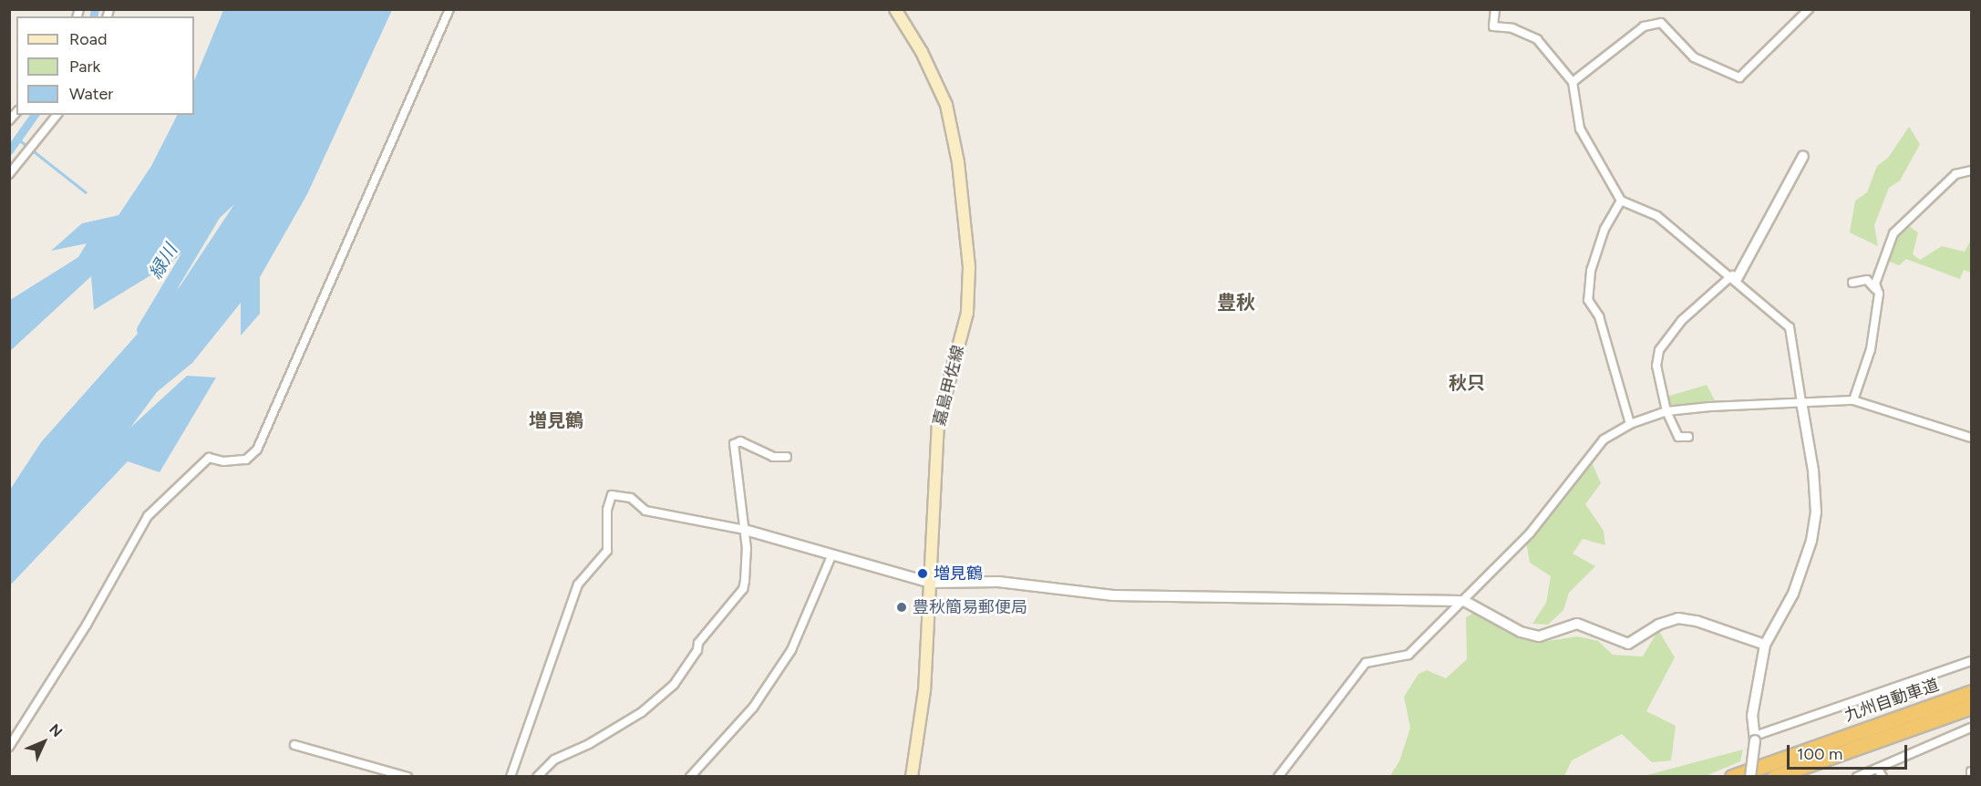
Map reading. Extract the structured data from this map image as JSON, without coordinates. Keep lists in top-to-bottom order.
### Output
{
  "streets": {
    "highway": ["九州自動車道"],
    "main road": ["嘉島甲佐線"]
  },
  "districts": ["豊秋", "秋只", "増見鶴"],
  "water": ["緑川"],
  "places": ["増見鶴", "豊秋簡易郵便局"],
  "legend": ["Road", "Park", "Water"],
  "scale_bar": "100 m",
  "north": "top right"
}
